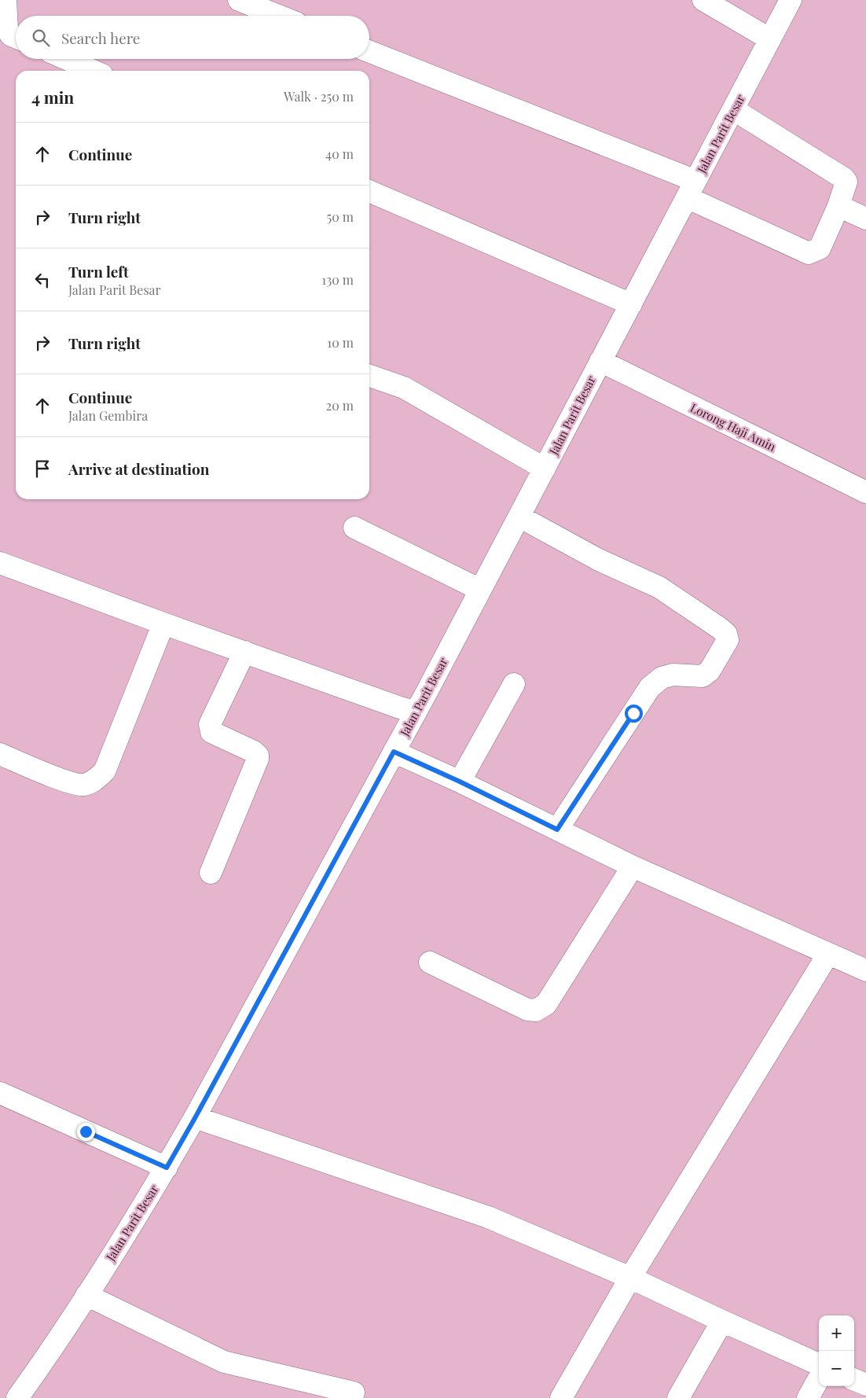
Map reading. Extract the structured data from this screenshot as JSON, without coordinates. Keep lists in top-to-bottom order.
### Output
{
  "streets": {
    "street": ["Jalan Parit Besar", "Lorong Haji Amin"]
  },
  "crossings": [
    ["Jalan Parit Besar", "Lorong Haji Amin"]
  ],
  "page": {
    "search": "Search here",
    "heading": ["4 min", "Walk · 250 m"],
    "list": [
      ["Continue", "40 m"],
      ["Turn right", "50 m"],
      ["Turn left", "Jalan Parit Besar", "130 m"],
      ["Turn right", "10 m"],
      ["Continue", "Jalan Gembira", "20 m"],
      "Arrive at destination"
    ],
    "map_buttons": ["+", "−"]
  }
}
